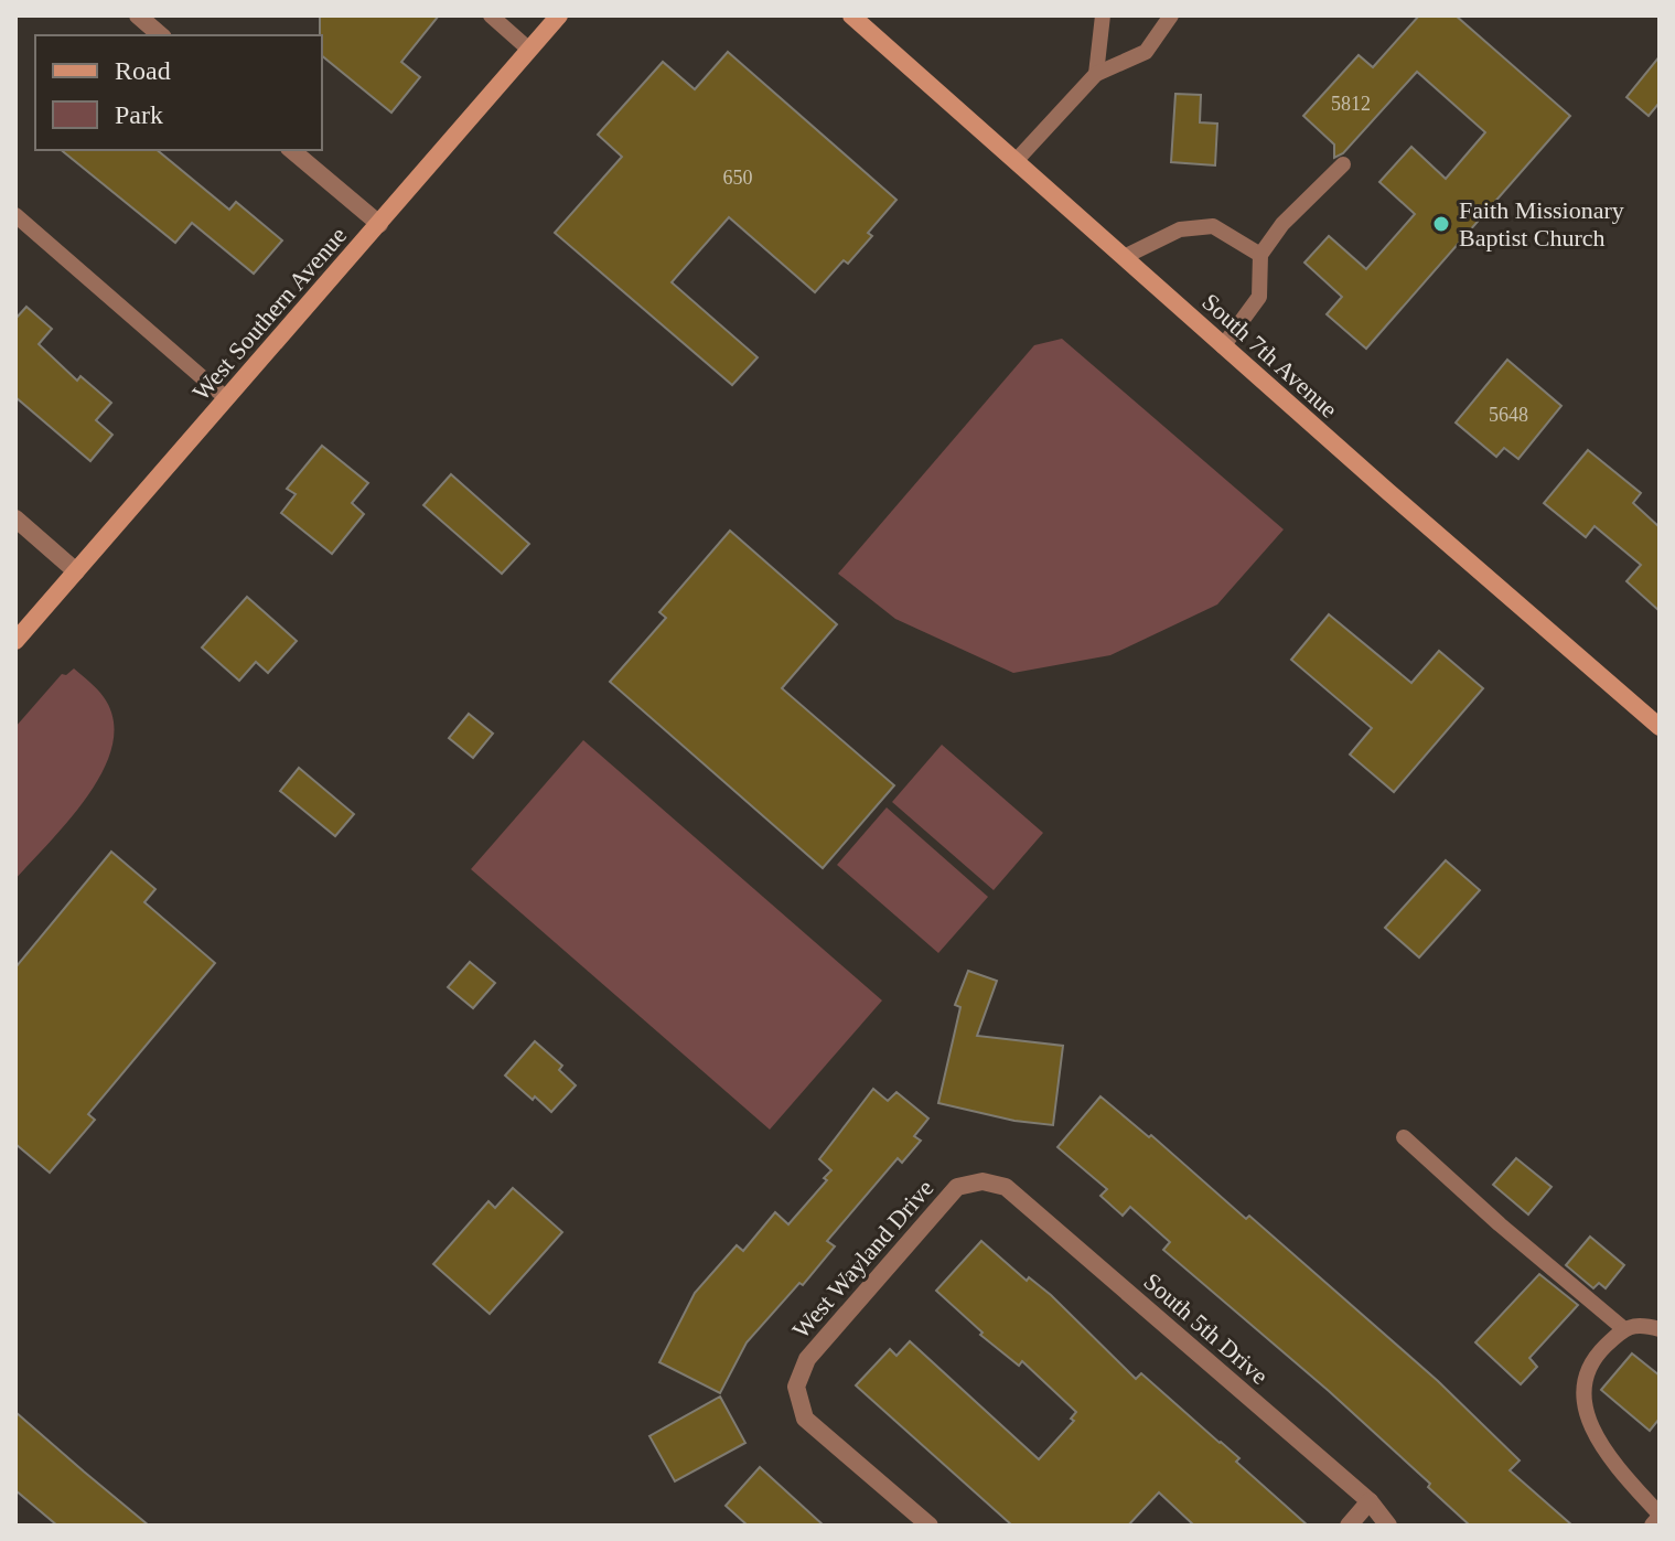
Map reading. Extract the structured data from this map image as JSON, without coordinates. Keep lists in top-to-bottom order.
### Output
{
  "streets": {
    "main road": ["West Southern Avenue", "South 7th Avenue"],
    "street": ["West Wayland Drive", "South 5th Drive"]
  },
  "crossings": [
    ["West Wayland Drive", "South 5th Drive"]
  ],
  "places": ["Faith Missionary Baptist Church"],
  "house_numbers": ["5812", "650", "5648"],
  "legend": ["Road", "Park"]
}
